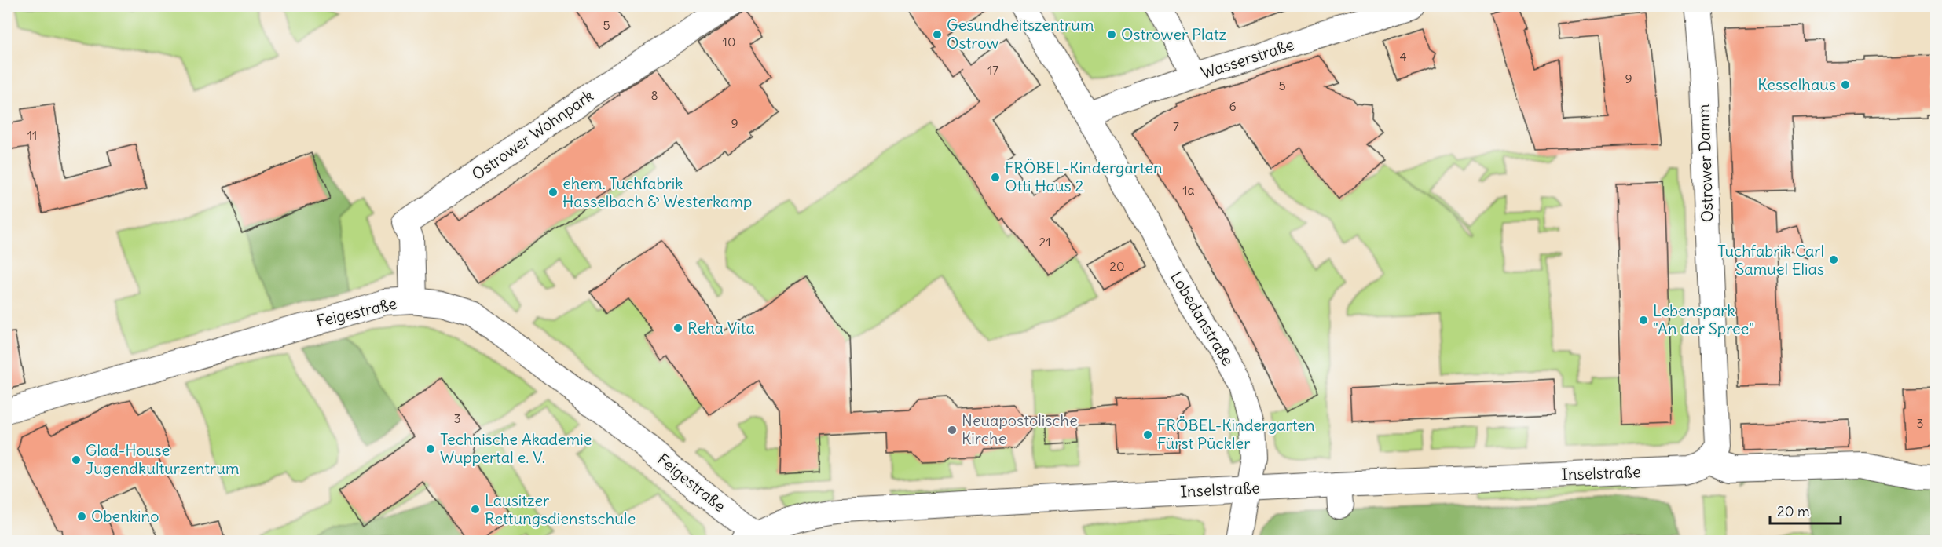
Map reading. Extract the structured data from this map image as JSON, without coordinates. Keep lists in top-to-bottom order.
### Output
{
  "streets": {
    "street": [
      "Wasserstraße",
      "Ostrower Wohnpark",
      "Ostrower Damm",
      "Feigestraße",
      "Lobedanstraße",
      "Inselstraße"
    ]
  },
  "crossings": [
    ["Wasserstraße", "Lobedanstraße"],
    ["Ostrower Wohnpark", "Feigestraße"],
    ["Ostrower Damm", "Inselstraße"],
    ["Feigestraße", "Inselstraße"],
    ["Lobedanstraße", "Inselstraße"]
  ],
  "places": [
    "Gesundheitszentrum Ostrow",
    "Ostrower Platz",
    "Kesselhaus",
    "FRÖBEL-Kindergarten Otti Haus 2",
    "ehem. Tuchfabrik Hasselbach & Westerkamp",
    "Tuchfabrik Carl Samuel Elias",
    "Lebenspark \"An der Spree\"",
    "Reha Vita",
    "Neuapostolische Kirche",
    "FRÖBEL-Kindergarten Fürst Pückler",
    "Technische Akademie Wuppertal e. V.",
    "Glad-House Jugendkulturzentrum",
    "Lausitzer Rettungsdienstschule",
    "Obenkino"
  ],
  "house_numbers": [
    "5",
    "10",
    "4",
    "17",
    "9",
    "5",
    "8",
    "6",
    "9",
    "7",
    "11",
    "1a",
    "21",
    "20",
    "3",
    "3"
  ],
  "scale_bar": "20 m"
}
